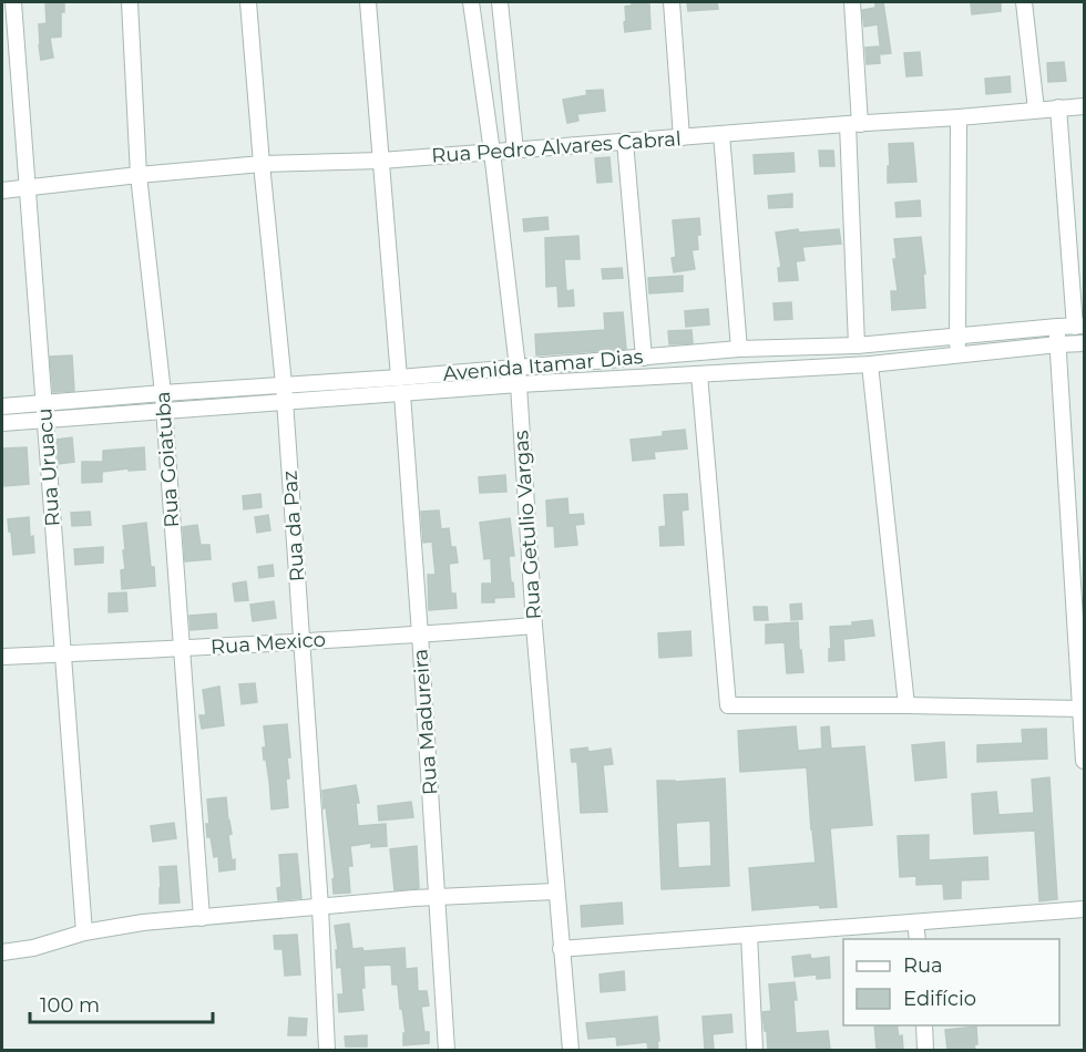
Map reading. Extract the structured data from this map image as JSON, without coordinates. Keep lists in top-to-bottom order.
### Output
{
  "streets": {
    "street": [
      "Rua Pedro Alvares Cabral",
      "Avenida Itamar Dias",
      "Rua Goiatuba",
      "Rua Uruacu",
      "Rua Getulio Vargas",
      "Rua da Paz",
      "Rua Mexico",
      "Rua Madureira"
    ]
  },
  "crossings": [
    ["Rua Pedro Alvares Cabral", "Rua Goiatuba"],
    ["Rua Pedro Alvares Cabral", "Rua Uruacu"],
    ["Rua Pedro Alvares Cabral", "Rua Getulio Vargas"],
    ["Rua Pedro Alvares Cabral", "Rua da Paz"],
    ["Avenida Itamar Dias", "Rua Goiatuba"],
    ["Avenida Itamar Dias", "Rua Uruacu"],
    ["Avenida Itamar Dias", "Rua Getulio Vargas"],
    ["Avenida Itamar Dias", "Rua da Paz"],
    ["Avenida Itamar Dias", "Rua Madureira"],
    ["Rua Goiatuba", "Rua Mexico"],
    ["Rua Uruacu", "Rua Mexico"],
    ["Rua Getulio Vargas", "Rua Mexico"],
    ["Rua da Paz", "Rua Mexico"],
    ["Rua Mexico", "Rua Madureira"]
  ],
  "legend": ["Rua", "Edifício"],
  "scale_bar": "100 m"
}
